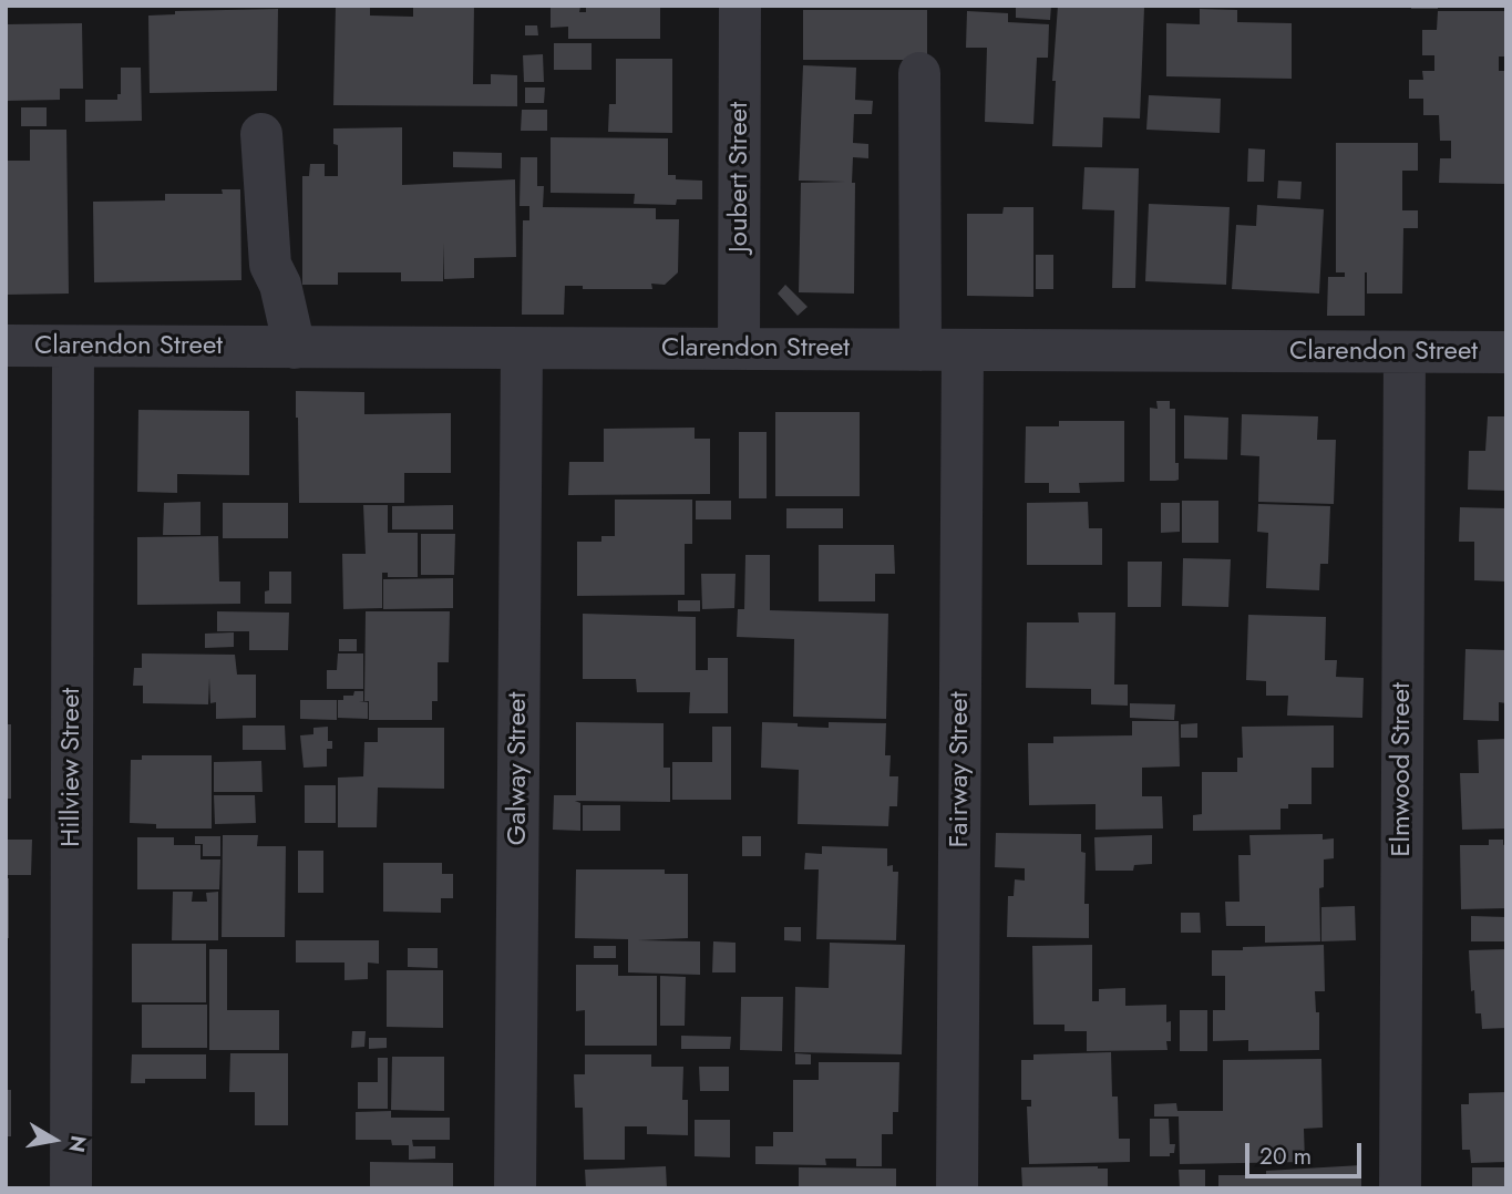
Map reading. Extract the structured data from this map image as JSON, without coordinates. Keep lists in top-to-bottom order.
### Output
{
  "streets": {
    "street": [
      "Joubert Street",
      "Clarendon Street",
      "Hillview Street",
      "Galway Street",
      "Fairway Street",
      "Elmwood Street"
    ]
  },
  "crossings": [
    ["Joubert Street", "Clarendon Street"],
    ["Clarendon Street", "Hillview Street"],
    ["Clarendon Street", "Galway Street"],
    ["Clarendon Street", "Fairway Street"],
    ["Clarendon Street", "Elmwood Street"]
  ],
  "scale_bar": "20 m",
  "north": "right"
}
